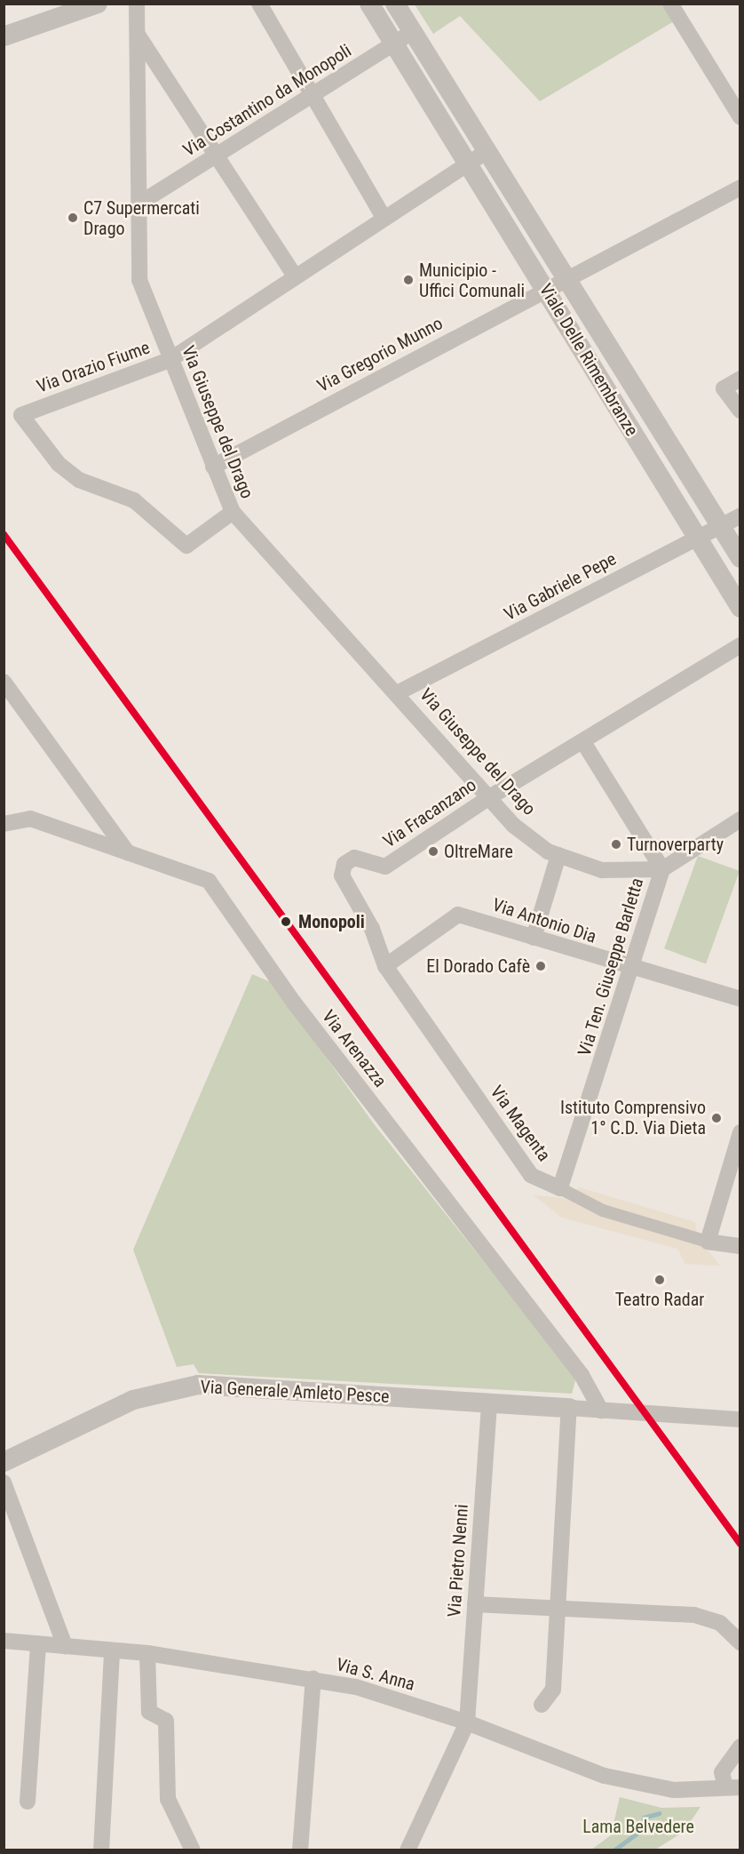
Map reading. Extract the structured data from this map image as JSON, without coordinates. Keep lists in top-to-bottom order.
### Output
{
  "streets": {
    "street": [
      "Via Costantino da Monopoli",
      "Via Gregorio Munno",
      "Viale Delle Rimembranze",
      "Via Orazio Fiume",
      "Via Giuseppe del Drago",
      "Via Gabriele Pepe",
      "Via Fracanzano",
      "Via Antonio Dia",
      "Via Ten. Giuseppe Barletta",
      "Via Arenazza",
      "Via Magenta",
      "Via Generale Amleto Pesce",
      "Via Pietro Nenni",
      "Via S. Anna"
    ]
  },
  "crossings": [
    ["Via Costantino da Monopoli", "Viale Delle Rimembranze"],
    ["Via Costantino da Monopoli", "Via Giuseppe del Drago"],
    ["Via Gregorio Munno", "Viale Delle Rimembranze"],
    ["Via Gregorio Munno", "Via Giuseppe del Drago"],
    ["Viale Delle Rimembranze", "Via Orazio Fiume"],
    ["Viale Delle Rimembranze", "Via Gabriele Pepe"],
    ["Via Orazio Fiume", "Via Giuseppe del Drago"],
    ["Via Giuseppe del Drago", "Via Gabriele Pepe"],
    ["Via Giuseppe del Drago", "Via Fracanzano"],
    ["Via Giuseppe del Drago", "Via Ten. Giuseppe Barletta"],
    ["Via Fracanzano", "Via Antonio Dia"],
    ["Via Fracanzano", "Via Ten. Giuseppe Barletta"],
    ["Via Fracanzano", "Via Magenta"],
    ["Via Antonio Dia", "Via Ten. Giuseppe Barletta"],
    ["Via Antonio Dia", "Via Magenta"],
    ["Via Ten. Giuseppe Barletta", "Via Magenta"],
    ["Via Generale Amleto Pesce", "Via Pietro Nenni"],
    ["Via Pietro Nenni", "Via S. Anna"]
  ],
  "parks": ["Lama Belvedere"],
  "places": [
    "C7 Supermercati Drago",
    "Municipio - Uffici Comunali",
    "Turnoverparty",
    "OltreMare",
    "Monopoli",
    "El Dorado Cafè",
    "Istituto Comprensivo 1° C.D. Via Dieta",
    "Teatro Radar"
  ]
}
